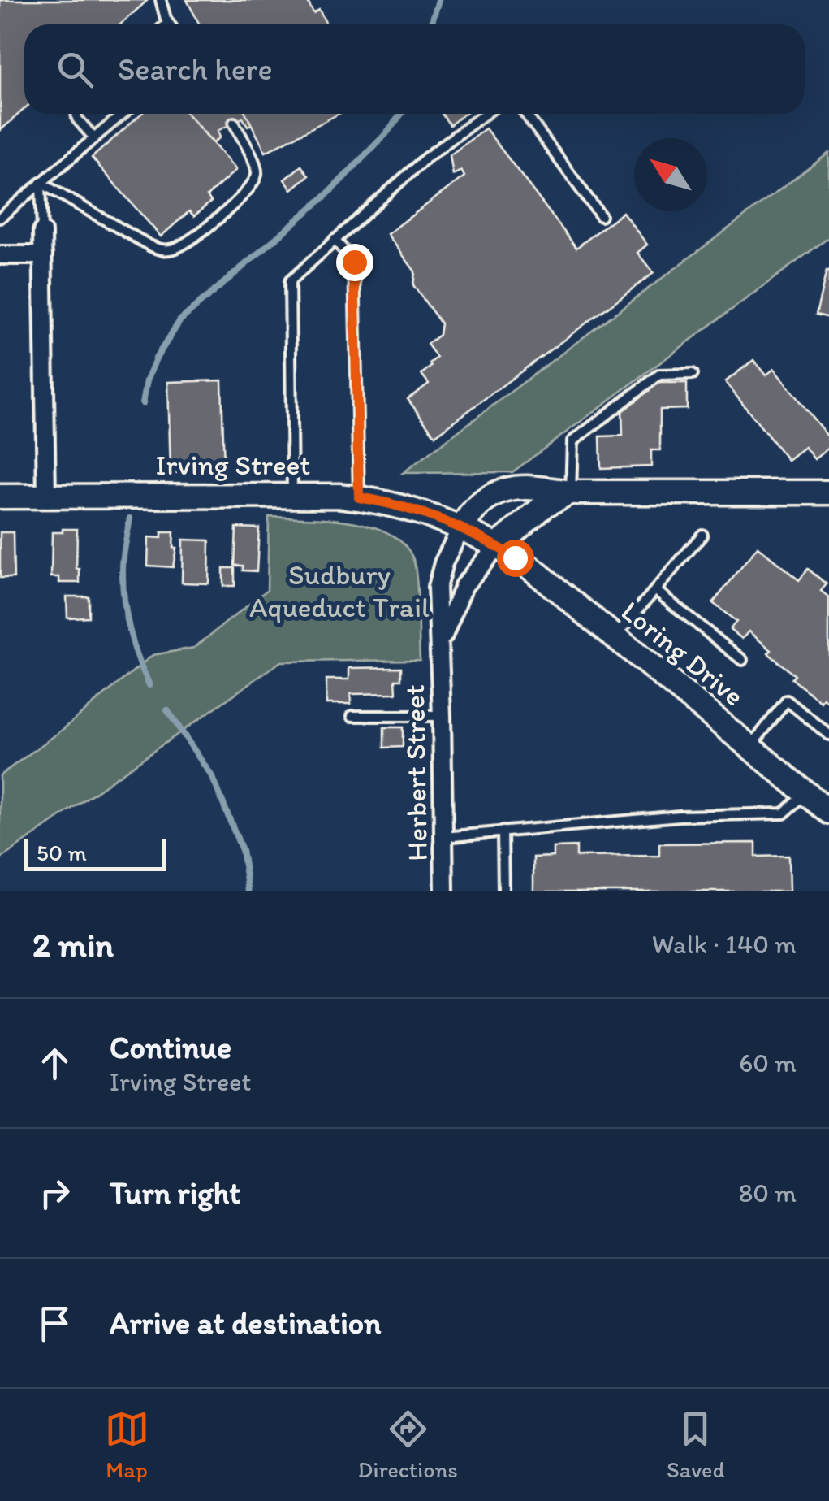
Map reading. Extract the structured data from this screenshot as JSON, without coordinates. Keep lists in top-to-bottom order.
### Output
{
  "streets": {
    "street": ["Irving Street", "Loring Drive", "Herbert Street"]
  },
  "crossings": [
    ["Irving Street", "Loring Drive"],
    ["Irving Street", "Herbert Street"],
    ["Loring Drive", "Herbert Street"]
  ],
  "parks": ["Sudbury Aqueduct Trail"],
  "scale_bar": "50 m",
  "north": "top left",
  "page": {
    "search": "Search here",
    "scale": "50 m",
    "heading": ["2 min", "Walk · 140 m"],
    "list": [
      ["Continue", "Irving Street", "60 m"],
      ["Turn right", "80 m"],
      "Arrive at destination"
    ],
    "nav": ["Map", "Directions", "Saved"]
  }
}
